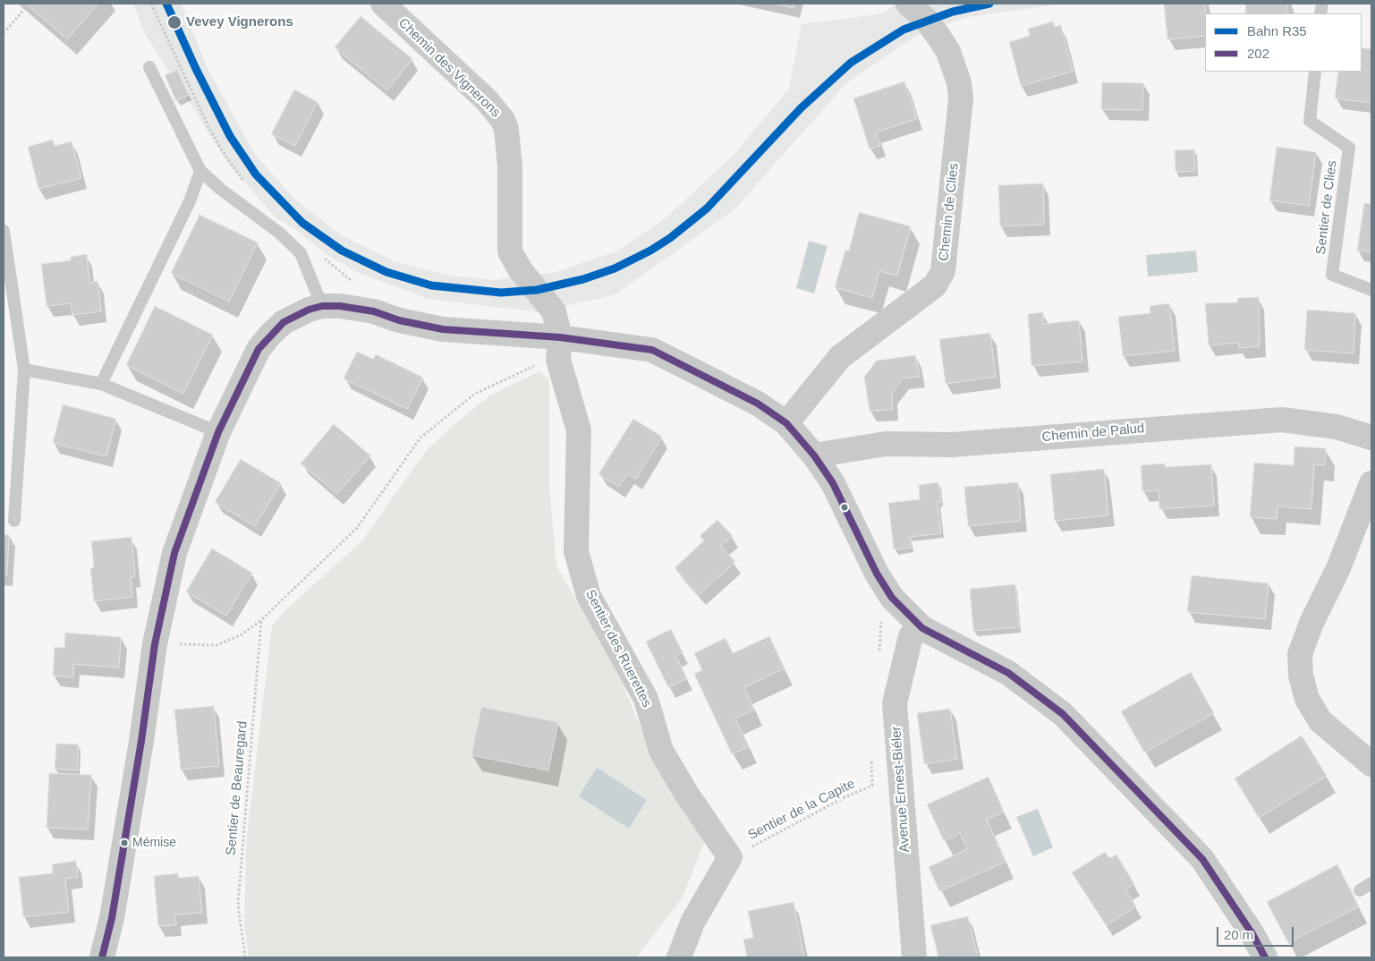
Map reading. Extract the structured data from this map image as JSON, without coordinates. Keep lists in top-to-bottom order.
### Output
{
  "streets": {
    "street": [
      "Chemin des Vignerons",
      "Chemin de Clies",
      "Chemin de Palud",
      "Sentier des Ruerettes",
      "Avenue Ernest-Biéler"
    ],
    "lane": ["Sentier de Clies"],
    "path": ["Sentier de Beauregard", "Sentier de la Capite"]
  },
  "crossings": [
    ["Chemin des Vignerons", "Sentier des Ruerettes"],
    ["Sentier des Ruerettes", "Sentier de la Capite"]
  ],
  "places": ["Vevey Vignerons", "Mémise"],
  "lines": ["rail line R35", "transit line 202"],
  "legend": ["Bahn R35", "202"],
  "scale_bar": "20 m"
}
